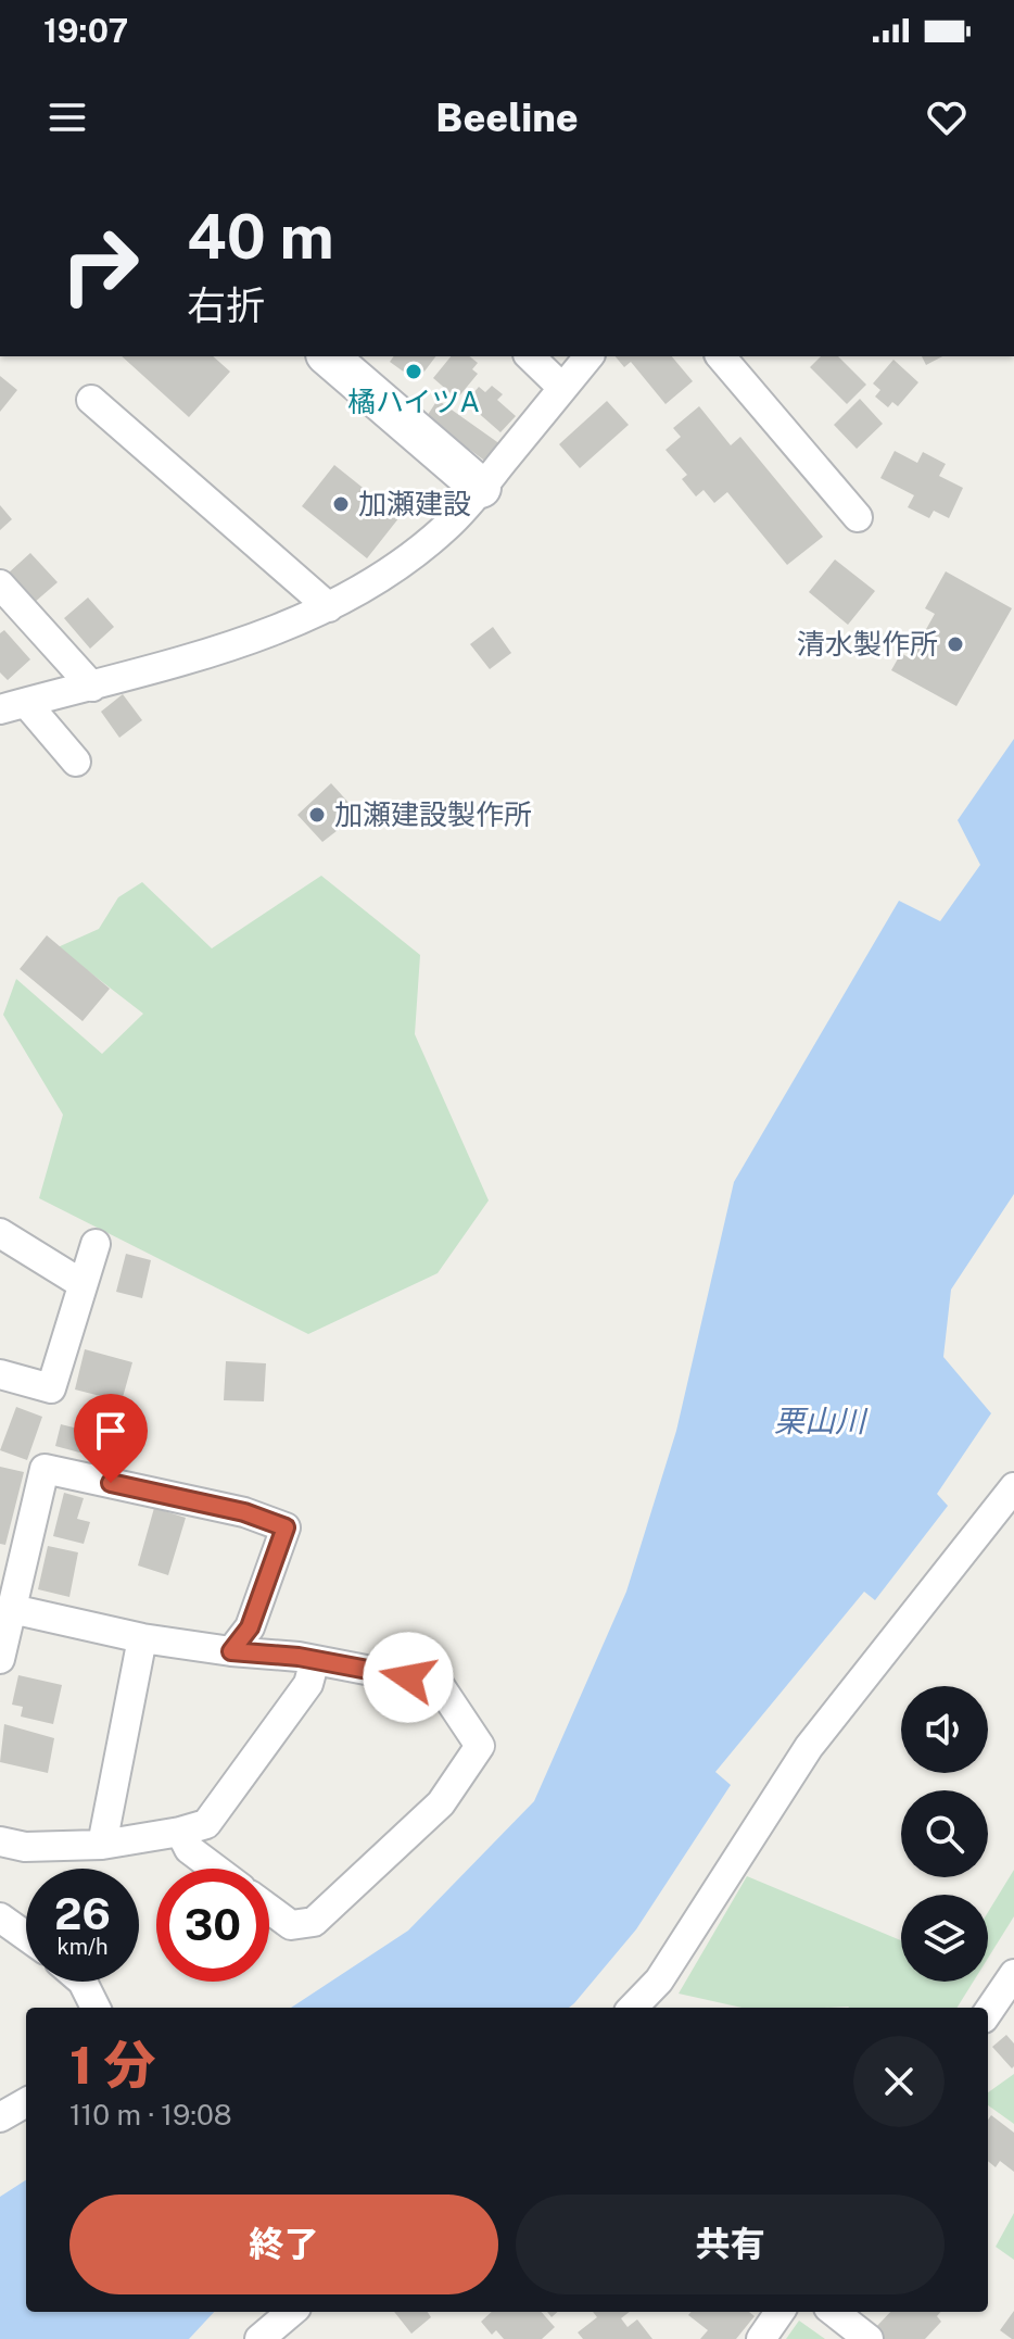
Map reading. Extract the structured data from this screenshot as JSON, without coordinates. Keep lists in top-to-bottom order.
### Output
{
  "water": ["栗山川"],
  "places": [
    "橘ハイツA",
    "加瀬建設",
    "清水製作所",
    "加瀬建設製作所"
  ],
  "page": {
    "status": "19:07",
    "header": "Beeline",
    "turn": ["40 m", "右折"],
    "speed": "26 km/h",
    "limit": "30",
    "heading": ["1 分", "110 m · 19:08"],
    "buttons": ["終了", "共有"]
  }
}
